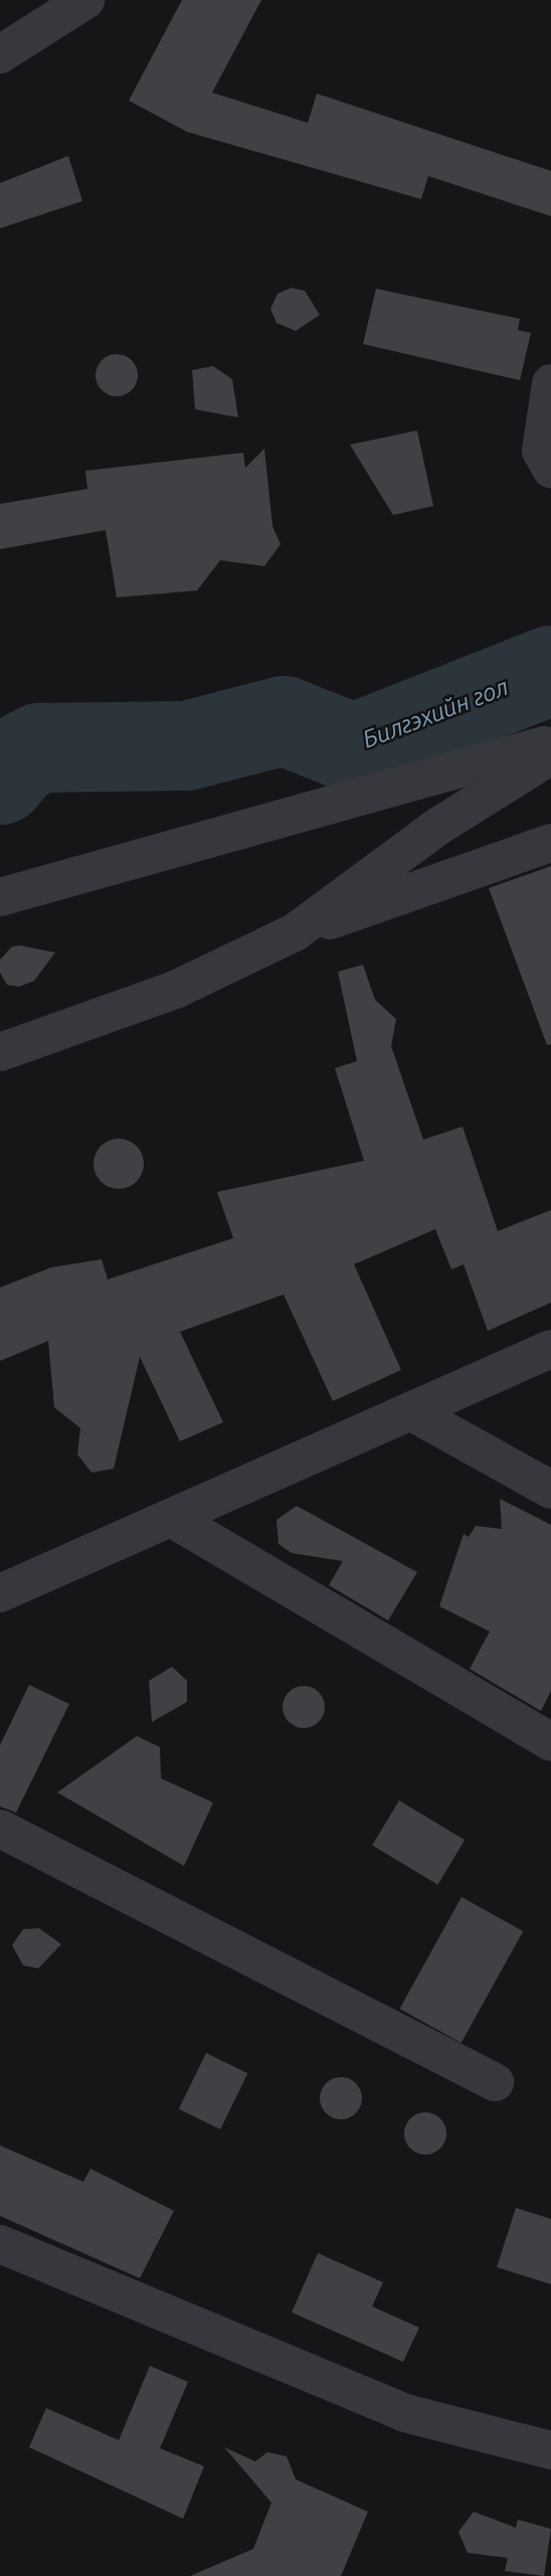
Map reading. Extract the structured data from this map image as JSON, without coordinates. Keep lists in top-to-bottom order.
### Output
{
  "water": ["Билгэхийн гол"]
}
